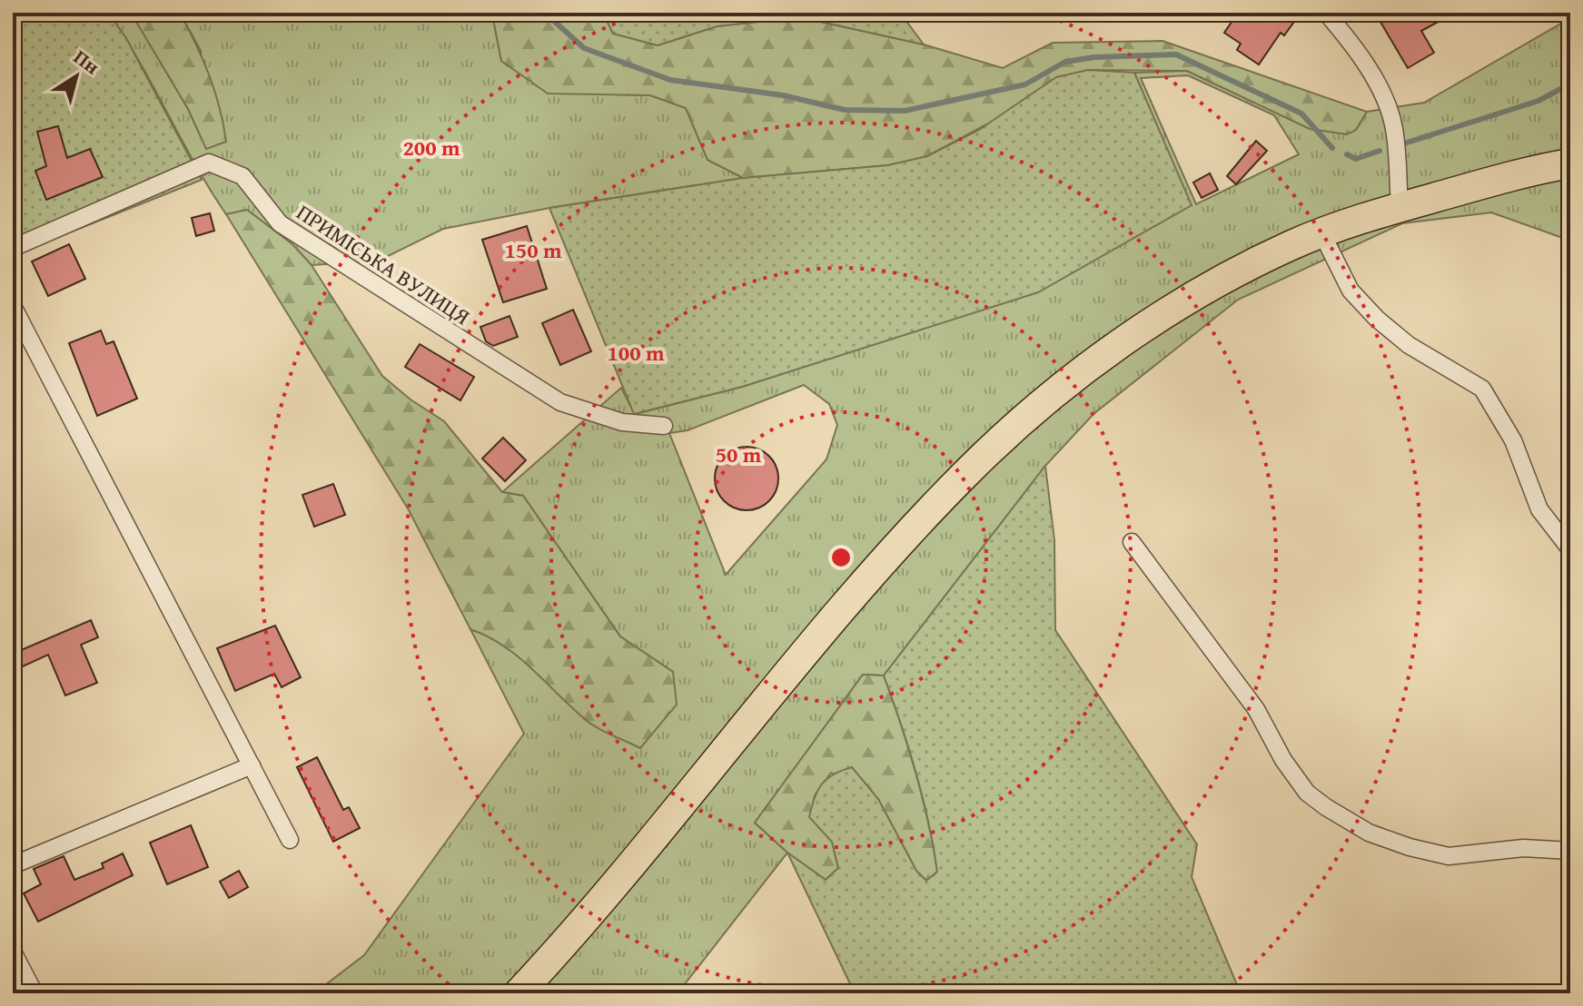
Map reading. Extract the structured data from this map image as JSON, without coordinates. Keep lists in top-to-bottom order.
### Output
{
  "streets": {
    "street": ["ПРИМІСЬКА ВУЛИЦЯ"]
  },
  "north": "top right",
  "rings": [
    "200 m",
    "150 m",
    "100 m",
    "50 m"
  ]
}
